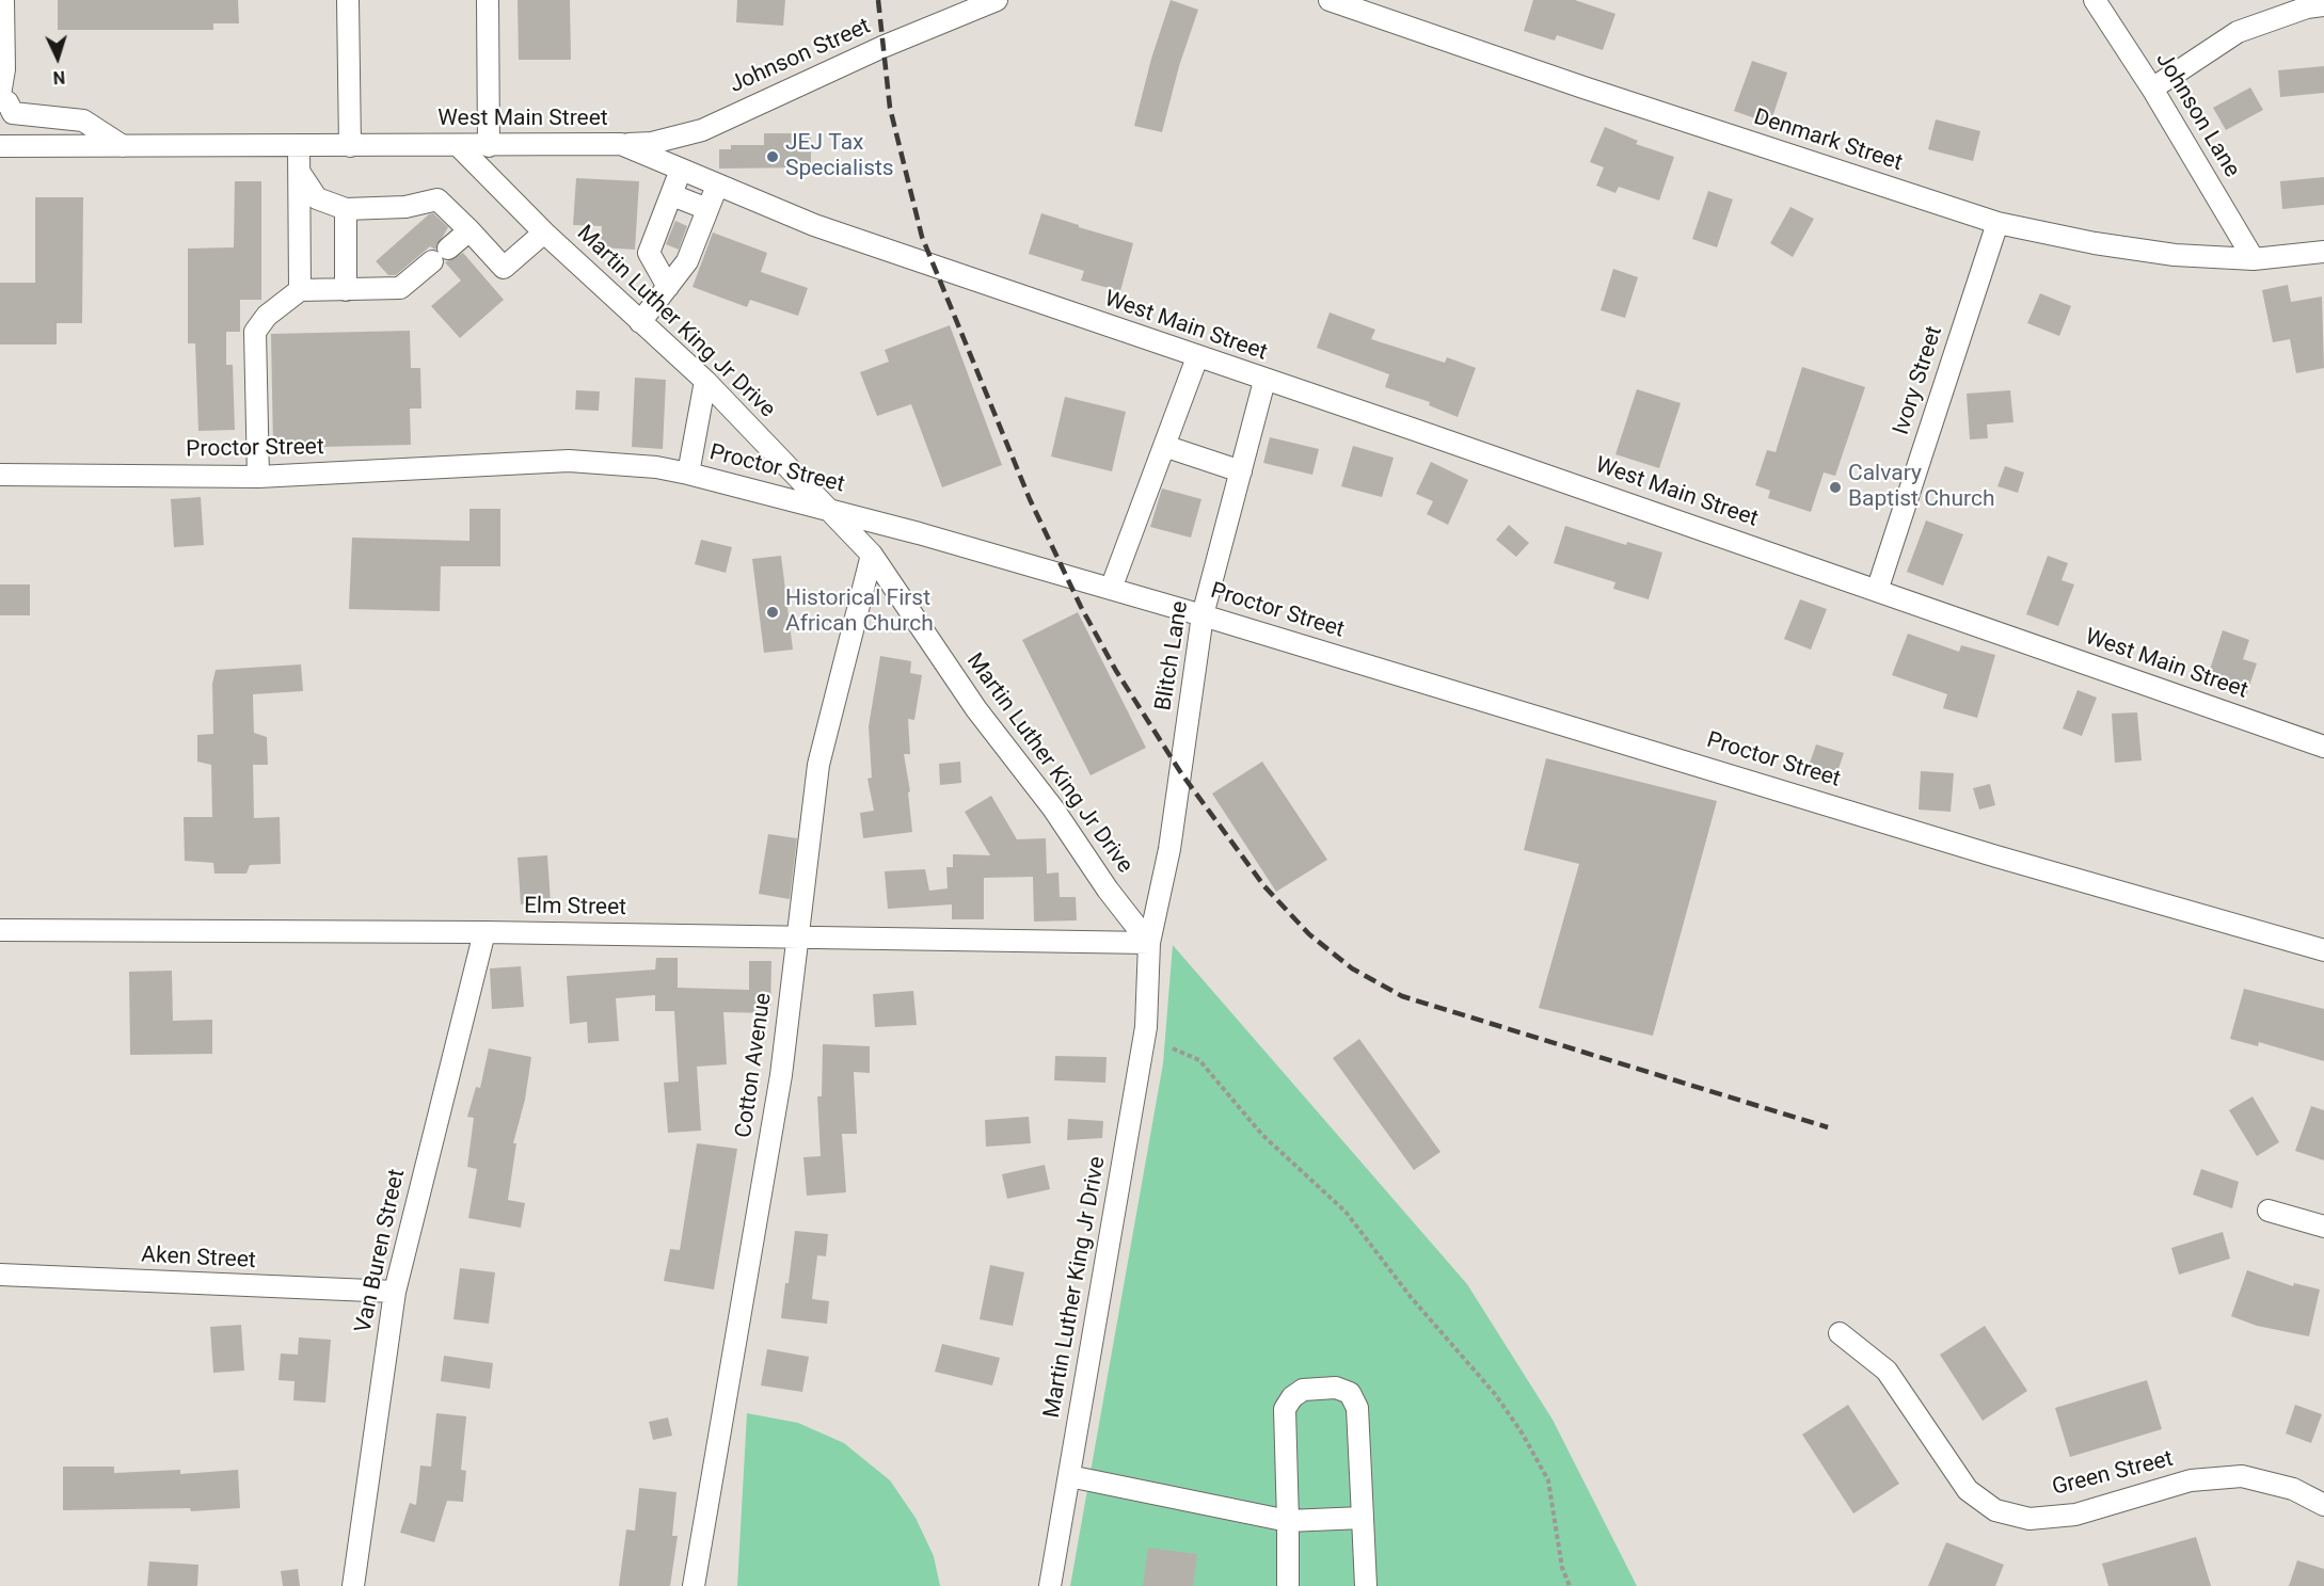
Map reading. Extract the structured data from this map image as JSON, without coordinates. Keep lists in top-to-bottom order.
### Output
{
  "streets": {
    "street": [
      "Johnson Street",
      "Johnson Lane",
      "West Main Street",
      "Denmark Street",
      "Martin Luther King Jr Drive",
      "Ivory Street",
      "Proctor Street",
      "Blitch Lane",
      "Elm Street",
      "Cotton Avenue",
      "Van Buren Street",
      "Aken Street",
      "Green Street"
    ]
  },
  "crossings": [
    ["Johnson Street", "West Main Street"],
    ["Johnson Lane", "Denmark Street"],
    ["West Main Street", "Martin Luther King Jr Drive"],
    ["West Main Street", "Ivory Street"],
    ["West Main Street", "Blitch Lane"],
    ["Denmark Street", "Ivory Street"],
    ["Martin Luther King Jr Drive", "Proctor Street"],
    ["Martin Luther King Jr Drive", "Blitch Lane"],
    ["Martin Luther King Jr Drive", "Elm Street"],
    ["Martin Luther King Jr Drive", "Cotton Avenue"],
    ["Proctor Street", "Blitch Lane"],
    ["Blitch Lane", "Elm Street"],
    ["Elm Street", "Cotton Avenue"],
    ["Elm Street", "Van Buren Street"],
    ["Van Buren Street", "Aken Street"]
  ],
  "places": ["JEJ Tax Specialists", "Calvary Baptist Church", "Historical First African Church"],
  "north": "bottom"
}
